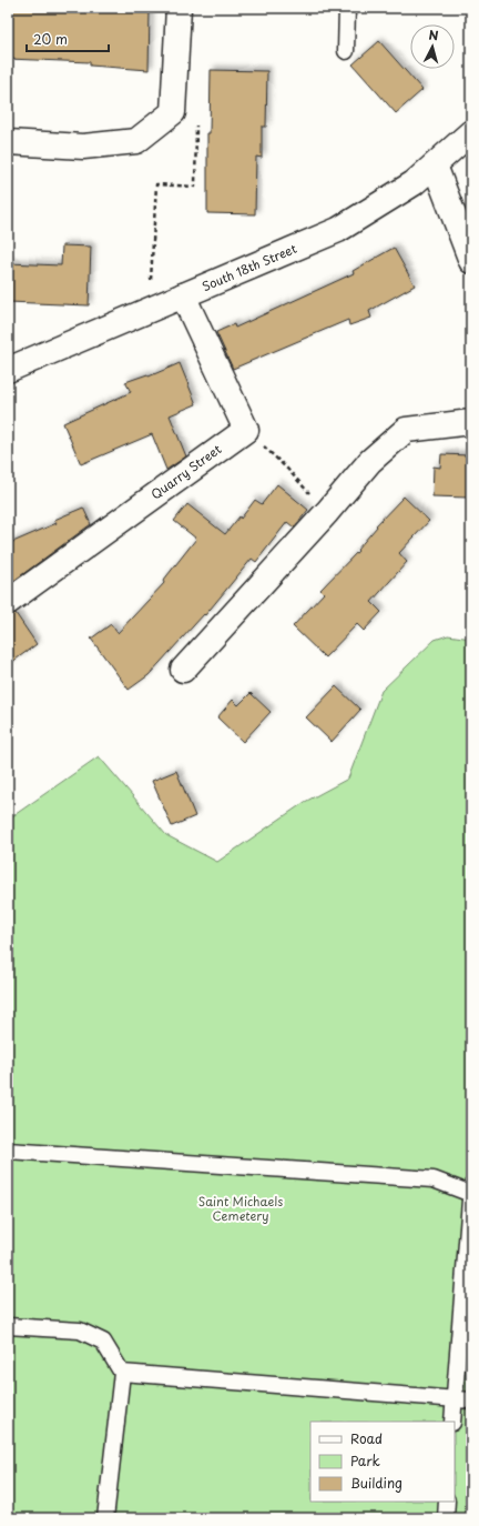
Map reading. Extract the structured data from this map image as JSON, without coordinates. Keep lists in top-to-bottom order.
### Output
{
  "streets": {
    "street": ["South 18th Street", "Quarry Street"]
  },
  "parks": ["Saint Michaels Cemetery"],
  "legend": ["Road", "Park", "Building"],
  "scale_bar": "20 m",
  "north": "top"
}
